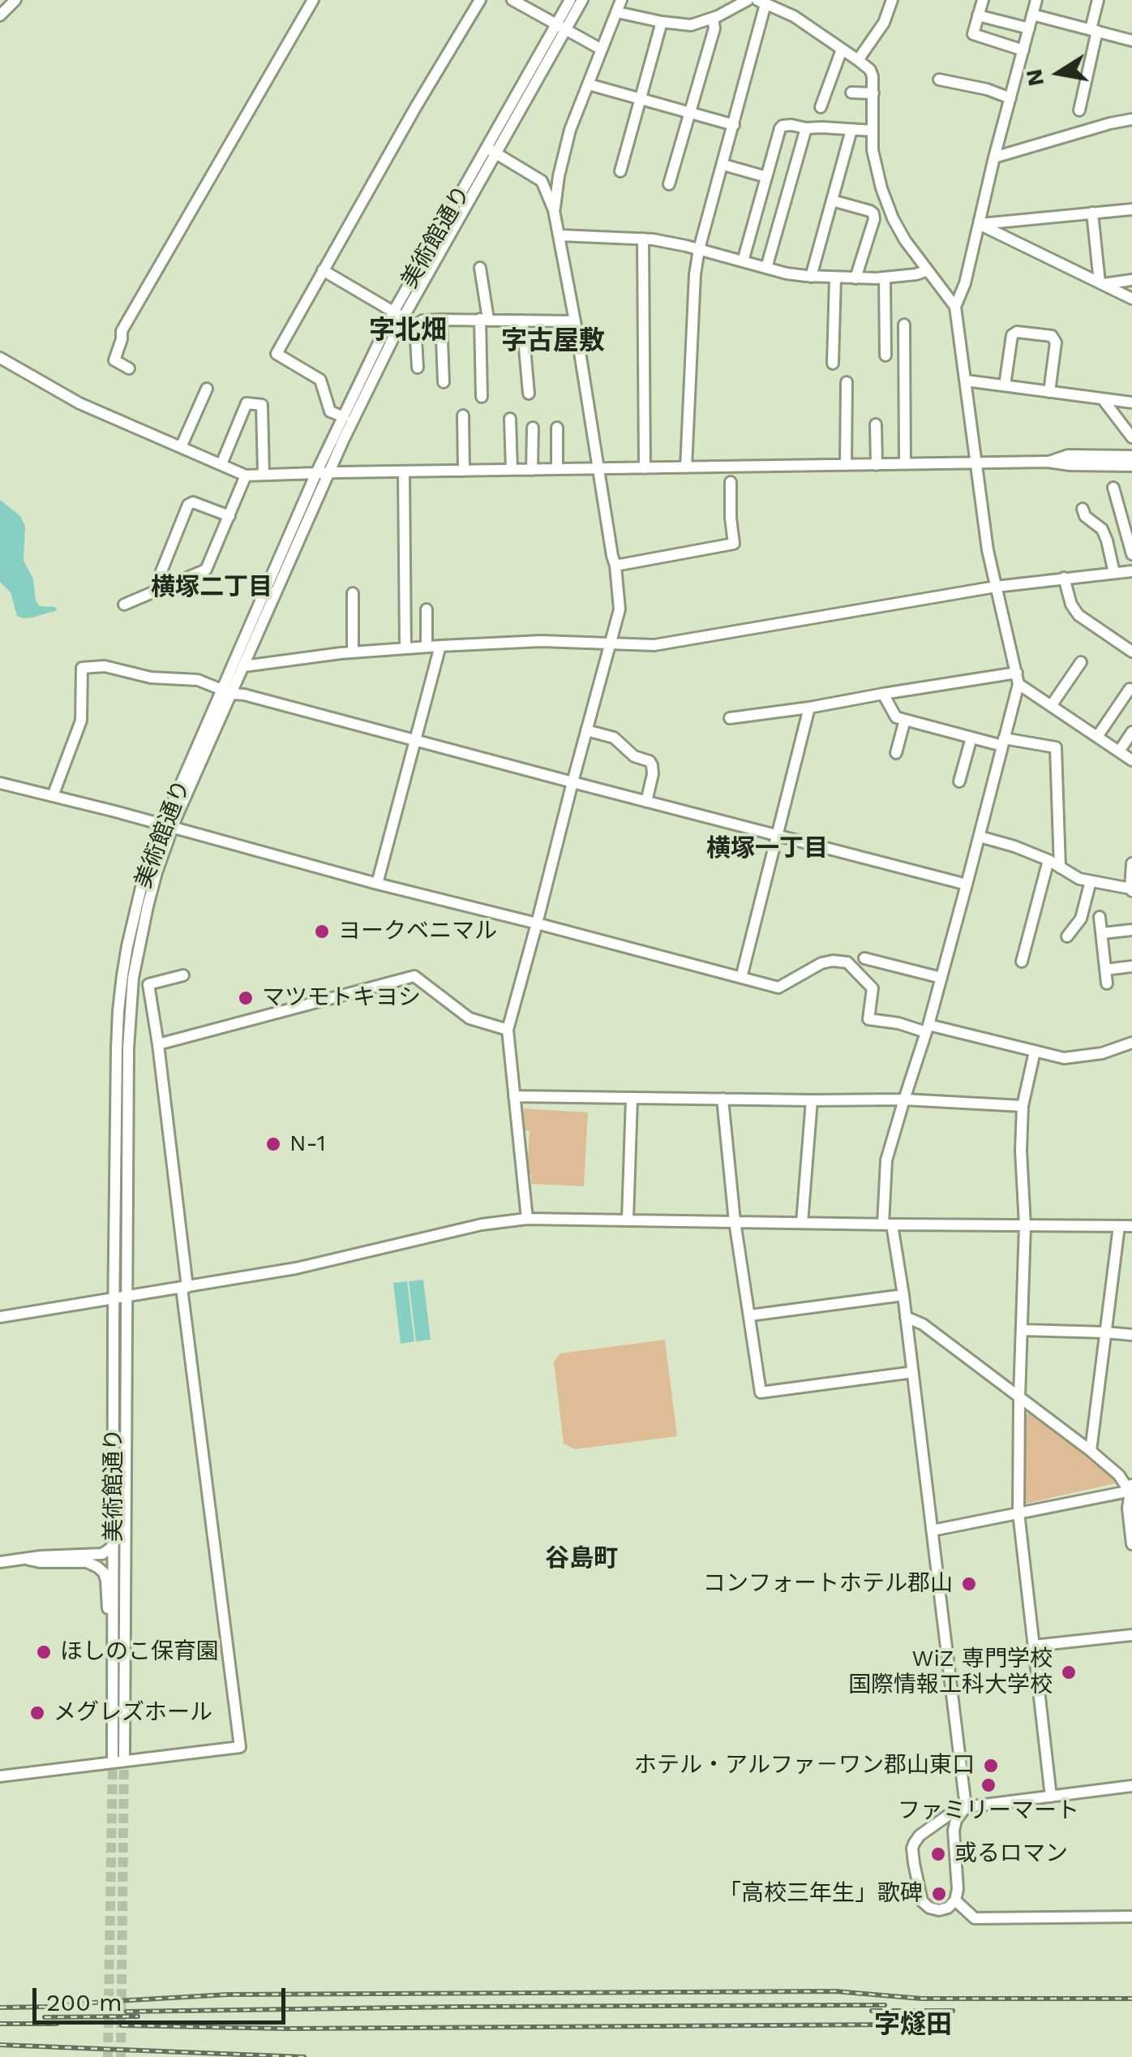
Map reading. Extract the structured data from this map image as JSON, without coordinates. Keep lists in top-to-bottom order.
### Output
{
  "streets": {
    "street": ["美術館通り"]
  },
  "districts": [
    "字北畑",
    "字古屋敷",
    "横塚二丁目",
    "横塚一丁目",
    "谷島町",
    "字燧田"
  ],
  "places": [
    "ヨークベニマル",
    "マツモトキヨシ",
    "N-1",
    "コンフォートホテル郡山",
    "ほしのこ保育園",
    "WiZ 専門学校 国際情報工科大学校",
    "メグレズホール",
    "ホテル・アルファ－ワン郡山東口",
    "ファミリーマート",
    "或るロマン",
    "「高校三年生」歌碑"
  ],
  "scale_bar": "200 m",
  "north": "left"
}
